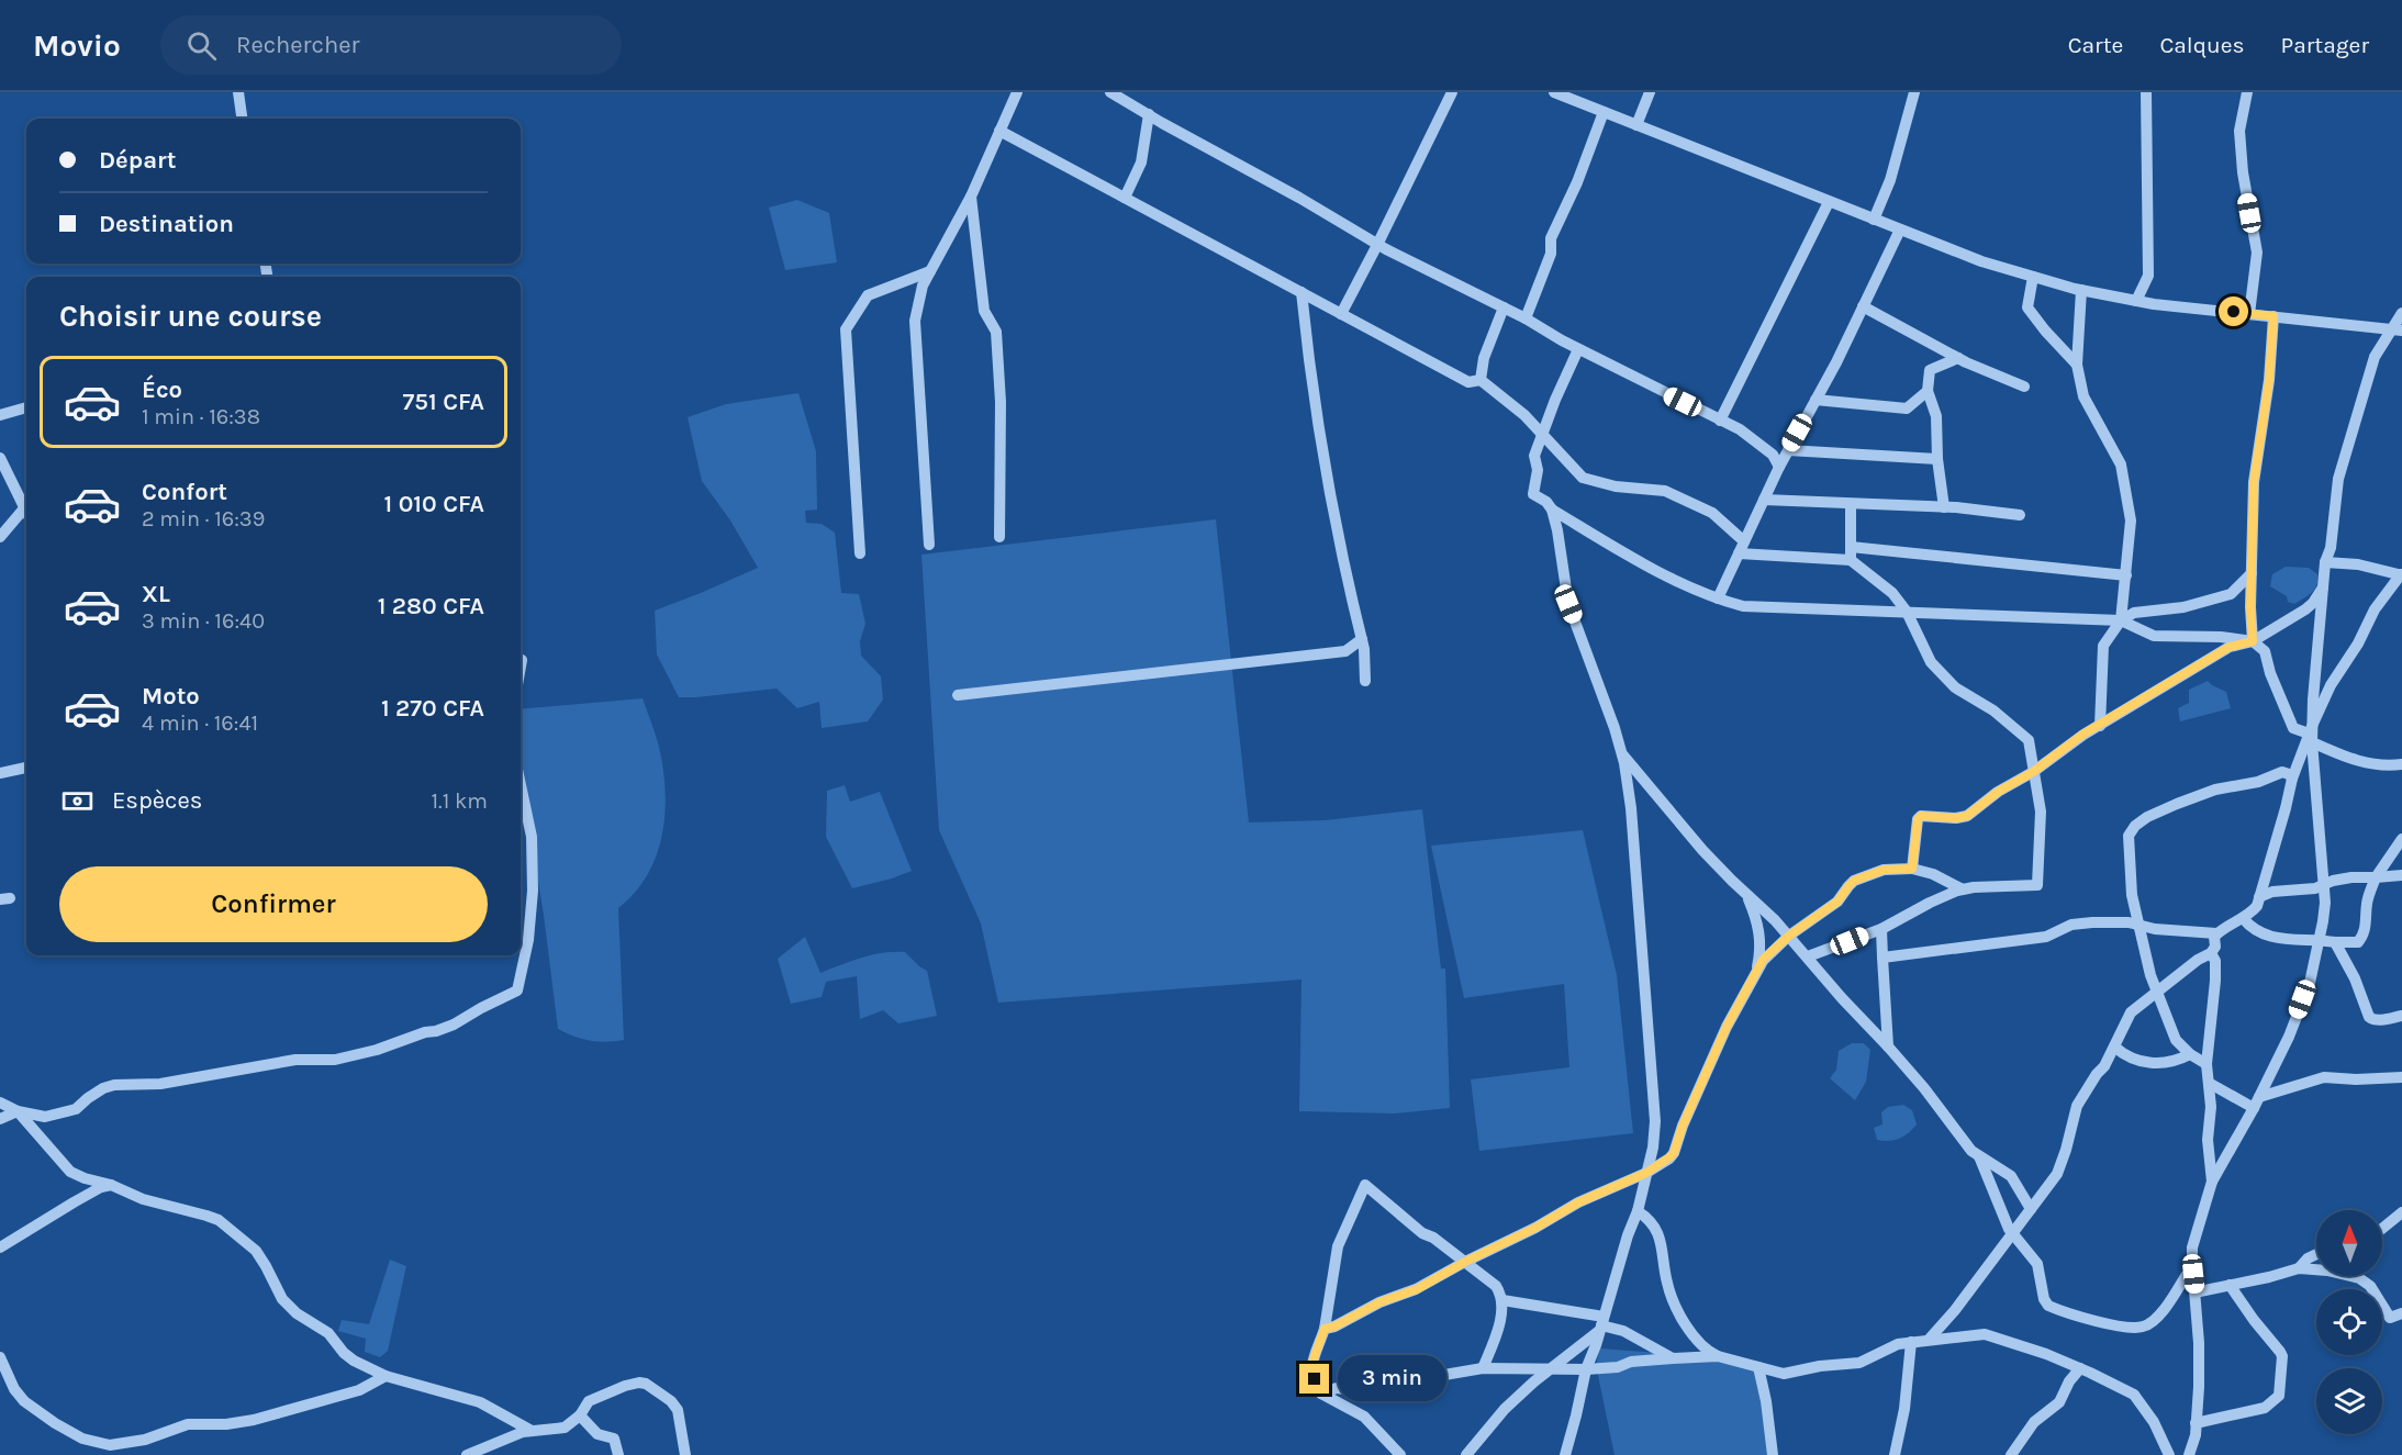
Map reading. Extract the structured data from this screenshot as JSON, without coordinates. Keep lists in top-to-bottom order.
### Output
{
  "north": "top",
  "page": {
    "header": "Movio",
    "search": "Rechercher",
    "nav": ["Carte", "Calques", "Partager"],
    "banner": ["Départ", "Destination"],
    "heading": "Choisir une course",
    "list": [
      {
        "name": "Éco",
        "note": "1 min · 16:38",
        "value": "751 CFA"
      },
      {
        "name": "Confort",
        "note": "2 min · 16:39",
        "value": "1 010 CFA"
      },
      {
        "name": "XL",
        "note": "3 min · 16:40",
        "value": "1 280 CFA"
      },
      {
        "name": "Moto",
        "note": "4 min · 16:41",
        "value": "1 270 CFA"
      }
    ],
    "pay": ["Espèces", "1.1 km"],
    "buttons": "Confirmer",
    "bubble": "3 min"
  }
}
